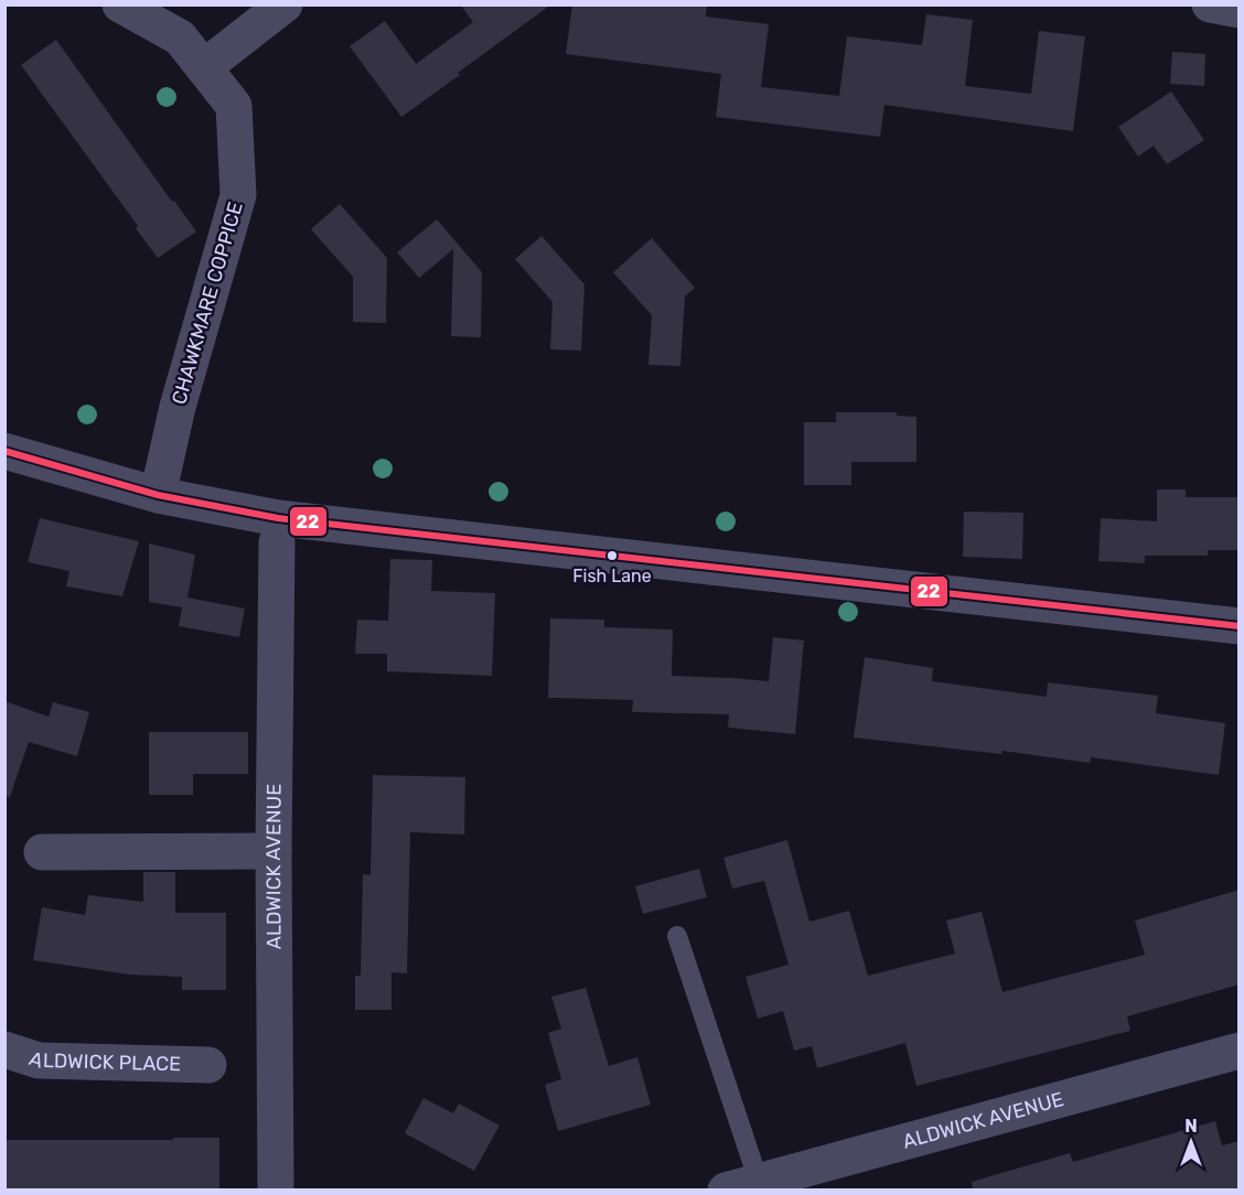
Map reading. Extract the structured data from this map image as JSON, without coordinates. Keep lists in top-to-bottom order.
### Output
{
  "streets": {
    "street": ["CHAWKMARE COPPICE", "ALDWICK AVENUE", "ALDWICK PLACE"]
  },
  "places": ["Fish Lane"],
  "lines": ["transit line 22"],
  "north": "top"
}
